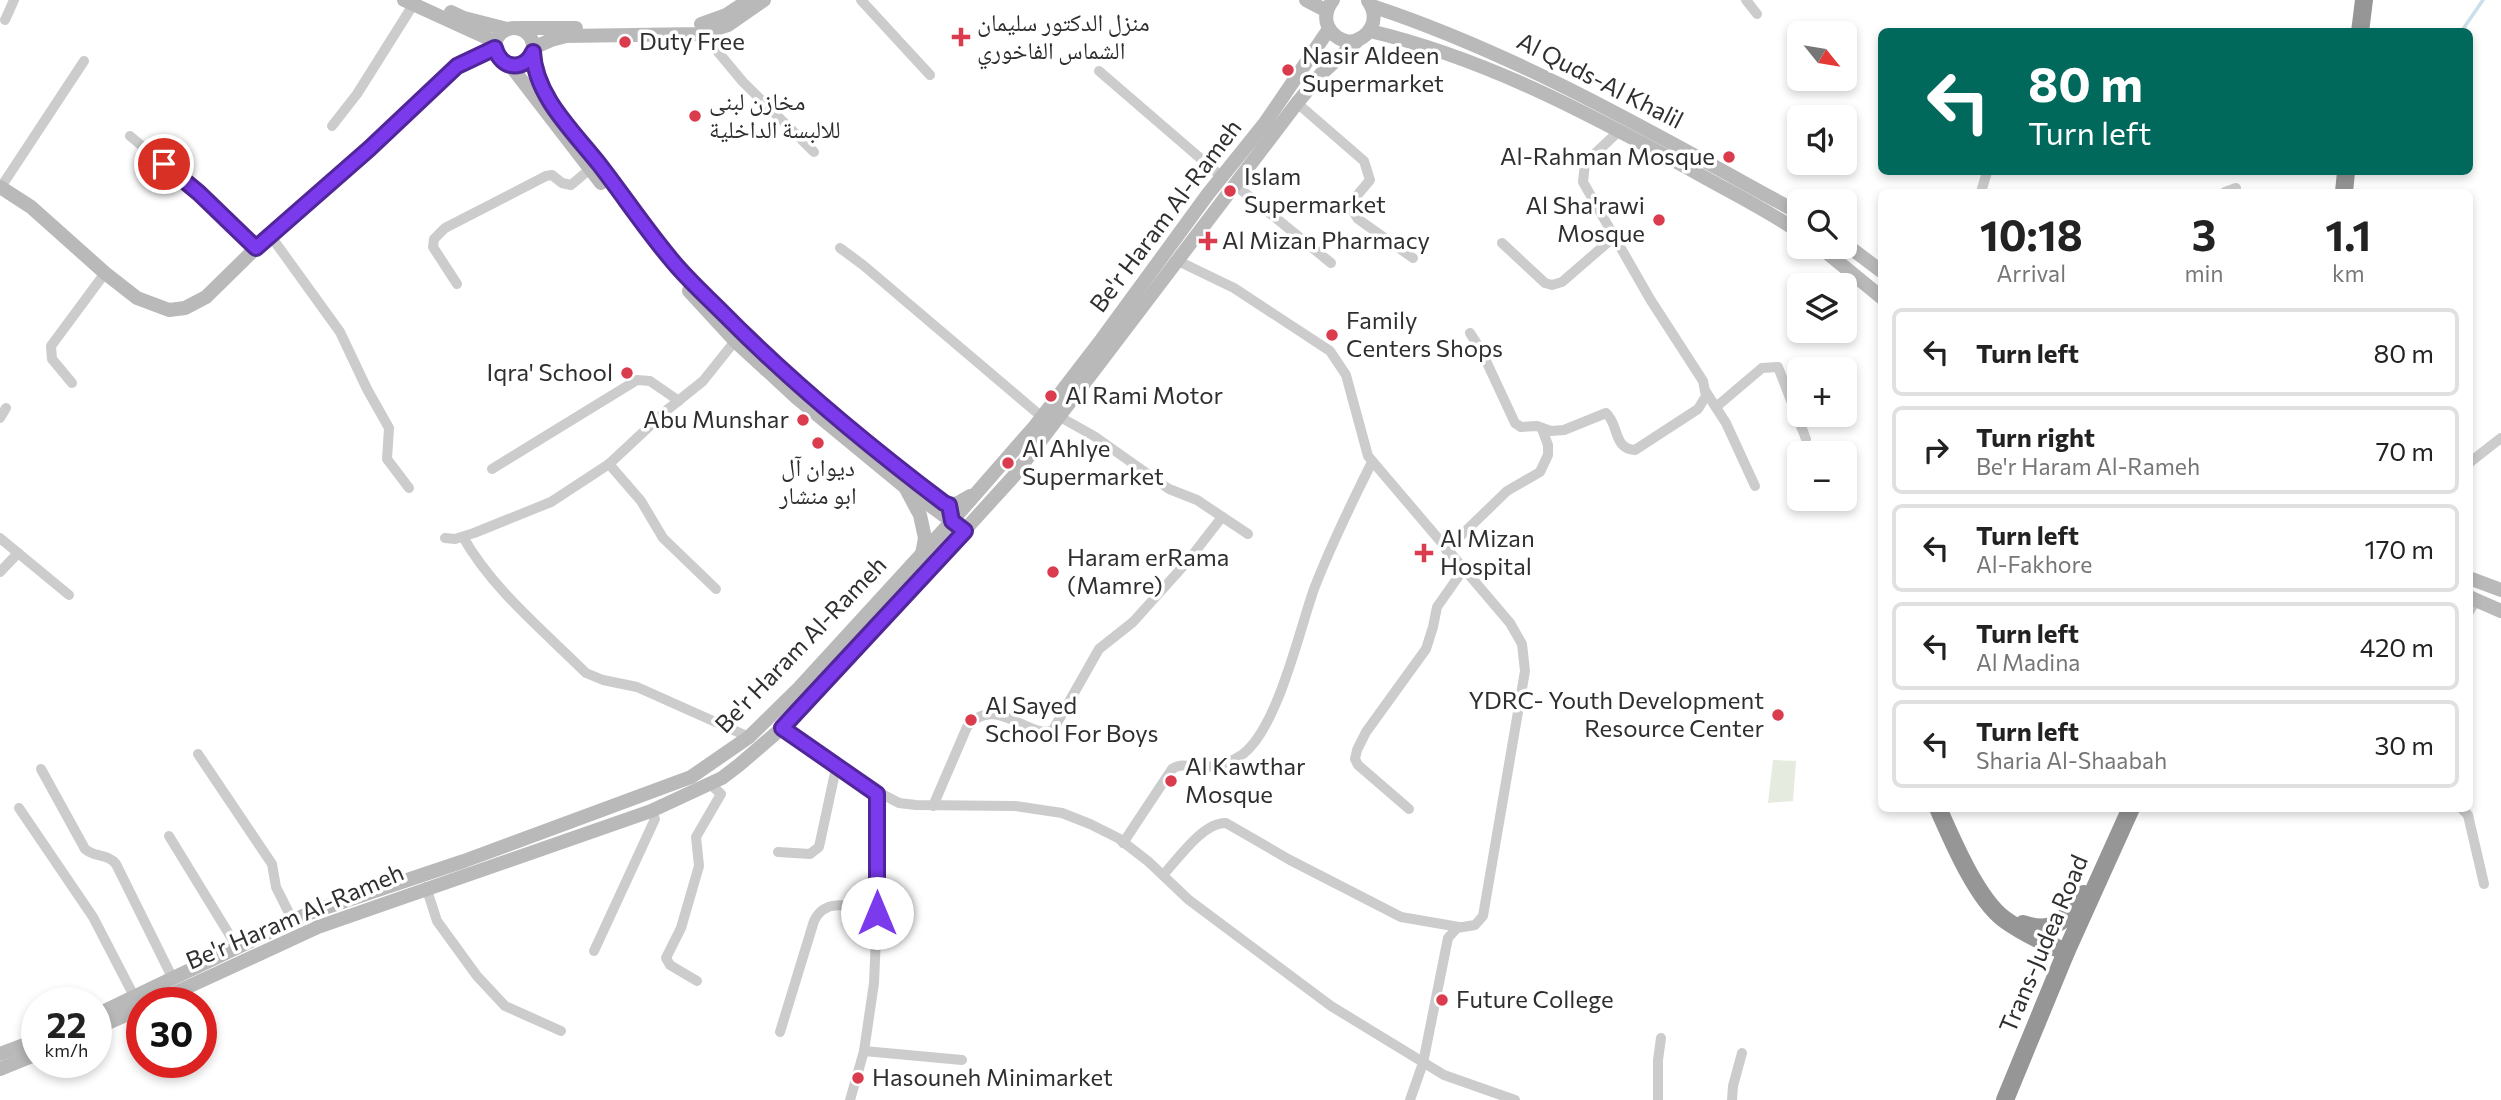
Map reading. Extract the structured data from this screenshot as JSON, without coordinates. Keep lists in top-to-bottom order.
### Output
{
  "streets": {
    "highway": ["Trans-Judea Road"],
    "main road": ["Al Quds-Al Khalil", "Be'r Haram Al-Rameh"]
  },
  "crossings": [
    ["Al Quds-Al Khalil", "Be'r Haram Al-Rameh"]
  ],
  "places": {
    "health": ["منزل الدكتور سليمان الشماس الفاخوري", "Al Mizan Pharmacy", "Al Mizan Hospital"],
    "other": [
      "Duty Free",
      "Nasir Aldeen Supermarket",
      "مخازن لبنى للالبسة الداخلية",
      "Al-Rahman Mosque",
      "Islam Supermarket",
      "Al Sha'rawi Mosque",
      "Family Centers Shops",
      "Iqra' School",
      "Al Rami Motor",
      "Abu Munshar",
      "ديوان آل ابو منشار",
      "Al Ahlye Supermarket",
      "Haram erRama (Mamre)",
      "YDRC- Youth Development Resource Center",
      "Al Sayed School For Boys",
      "Al Kawthar Mosque",
      "Future College",
      "Hasouneh Minimarket"
    ]
  },
  "north": "bottom right",
  "page": {
    "map_buttons": ["+", "−"],
    "turn": ["80 m", "Turn left"],
    "eta": [
      "10:18",
      "Arrival",
      "3",
      "min",
      "1.1",
      "km"
    ],
    "list": [
      {
        "name": "Turn left",
        "value": "80 m"
      },
      {
        "name": "Turn right",
        "note": "Be'r Haram Al-Rameh",
        "value": "70 m"
      },
      {
        "name": "Turn left",
        "note": "Al-Fakhore",
        "value": "170 m"
      },
      {
        "name": "Turn left",
        "note": "Al Madina",
        "value": "420 m"
      },
      {
        "name": "Turn left",
        "note": "Sharia Al-Shaabah",
        "value": "30 m"
      }
    ],
    "speed": "22 km/h",
    "limit": "30"
  }
}
